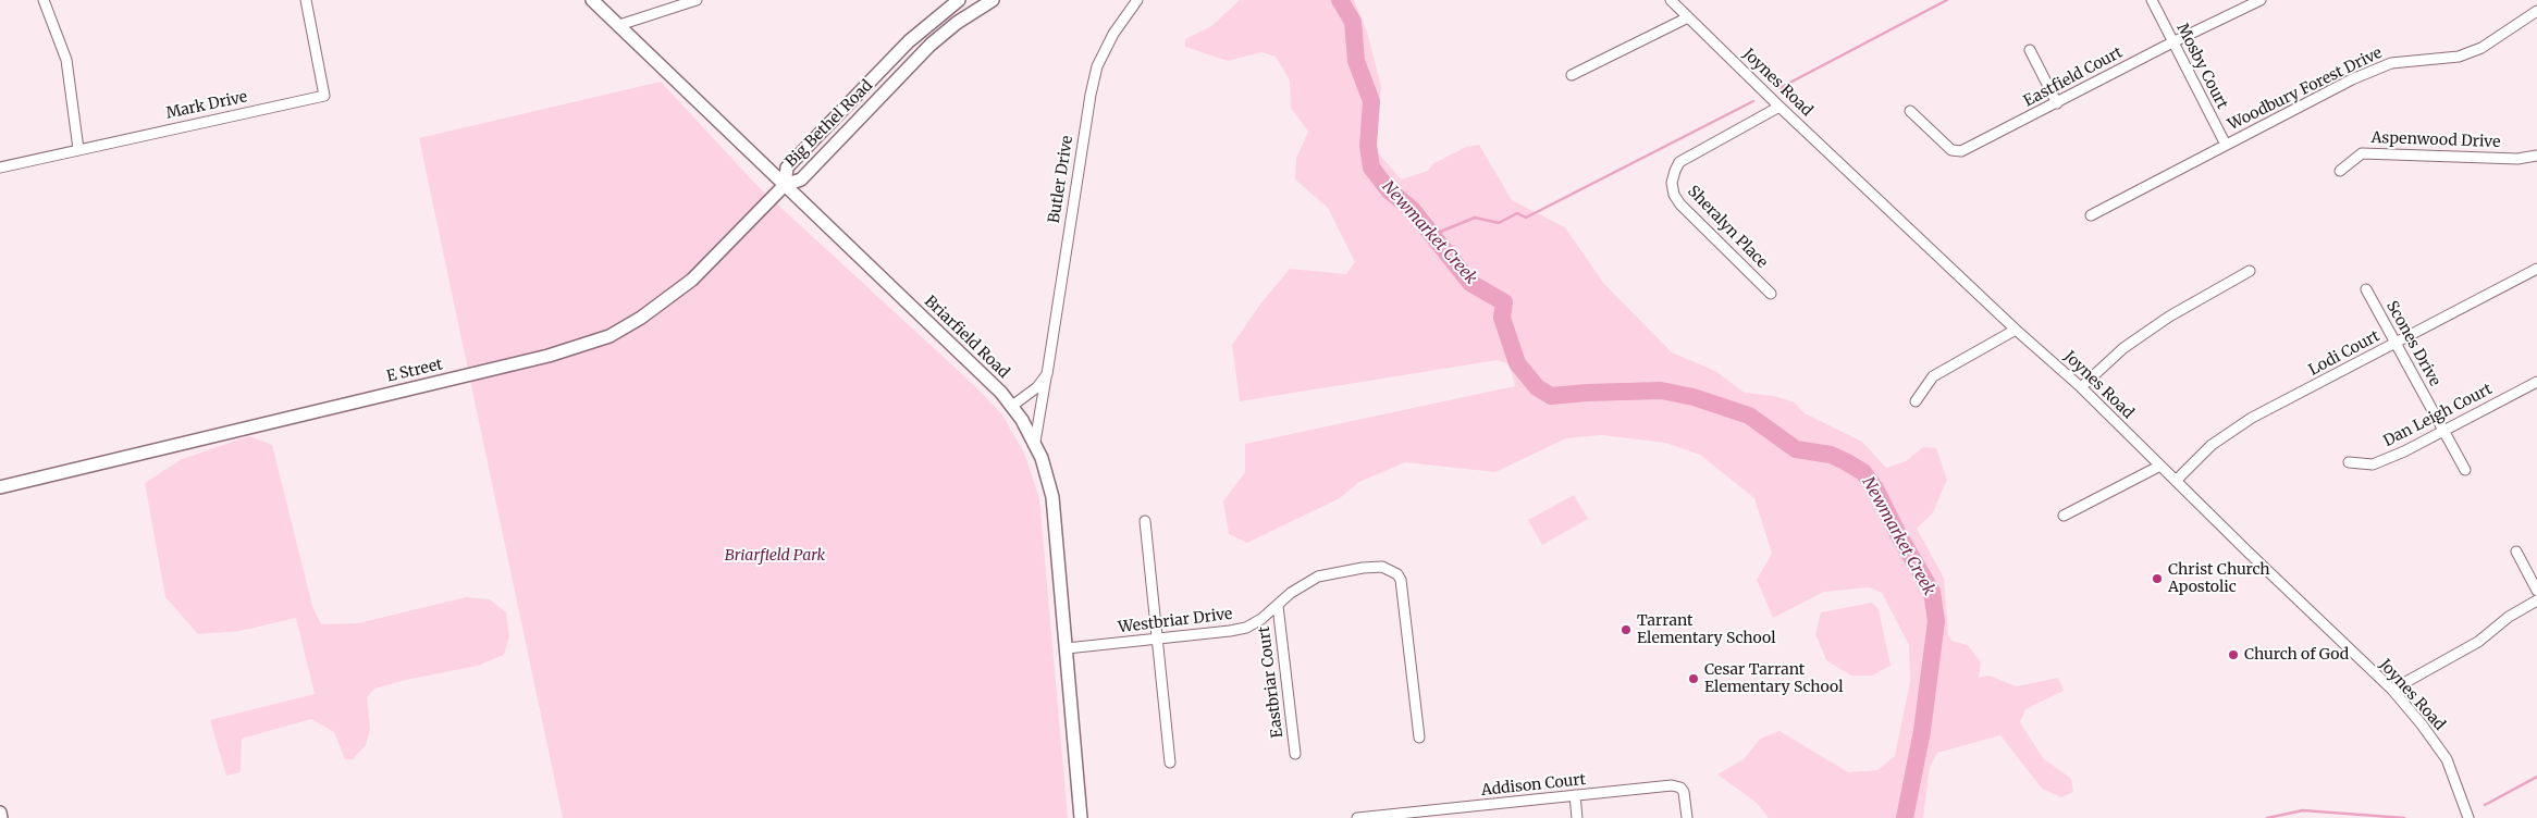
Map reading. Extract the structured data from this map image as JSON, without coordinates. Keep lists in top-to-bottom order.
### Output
{
  "streets": {
    "main road": ["Big Bethel Road", "Briarfield Road", "E Street"],
    "street": [
      "Mosby Court",
      "Eastfield Court",
      "Joynes Road",
      "Woodbury Forest Drive",
      "Mark Drive",
      "Aspenwood Drive",
      "Butler Drive",
      "Sheralyn Place",
      "Scones Drive",
      "Lodi Court",
      "Dan Leigh Court",
      "Westbriar Drive",
      "Eastbriar Court",
      "Addison Court"
    ]
  },
  "crossings": [
    ["Mosby Court", "Eastfield Court"],
    ["Mosby Court", "Woodbury Forest Drive"],
    ["Joynes Road", "Sheralyn Place"],
    ["Joynes Road", "Lodi Court"],
    ["Big Bethel Road", "Briarfield Road"],
    ["Big Bethel Road", "E Street"],
    ["Butler Drive", "Briarfield Road"],
    ["Briarfield Road", "E Street"],
    ["Briarfield Road", "Westbriar Drive"],
    ["Scones Drive", "Lodi Court"],
    ["Scones Drive", "Dan Leigh Court"],
    ["Westbriar Drive", "Eastbriar Court"]
  ],
  "water": ["Newmarket Creek"],
  "parks": ["Briarfield Park"],
  "places": [
    "Christ Church Apostolic",
    "Tarrant Elementary School",
    "Church of God",
    "Cesar Tarrant Elementary School"
  ]
}
